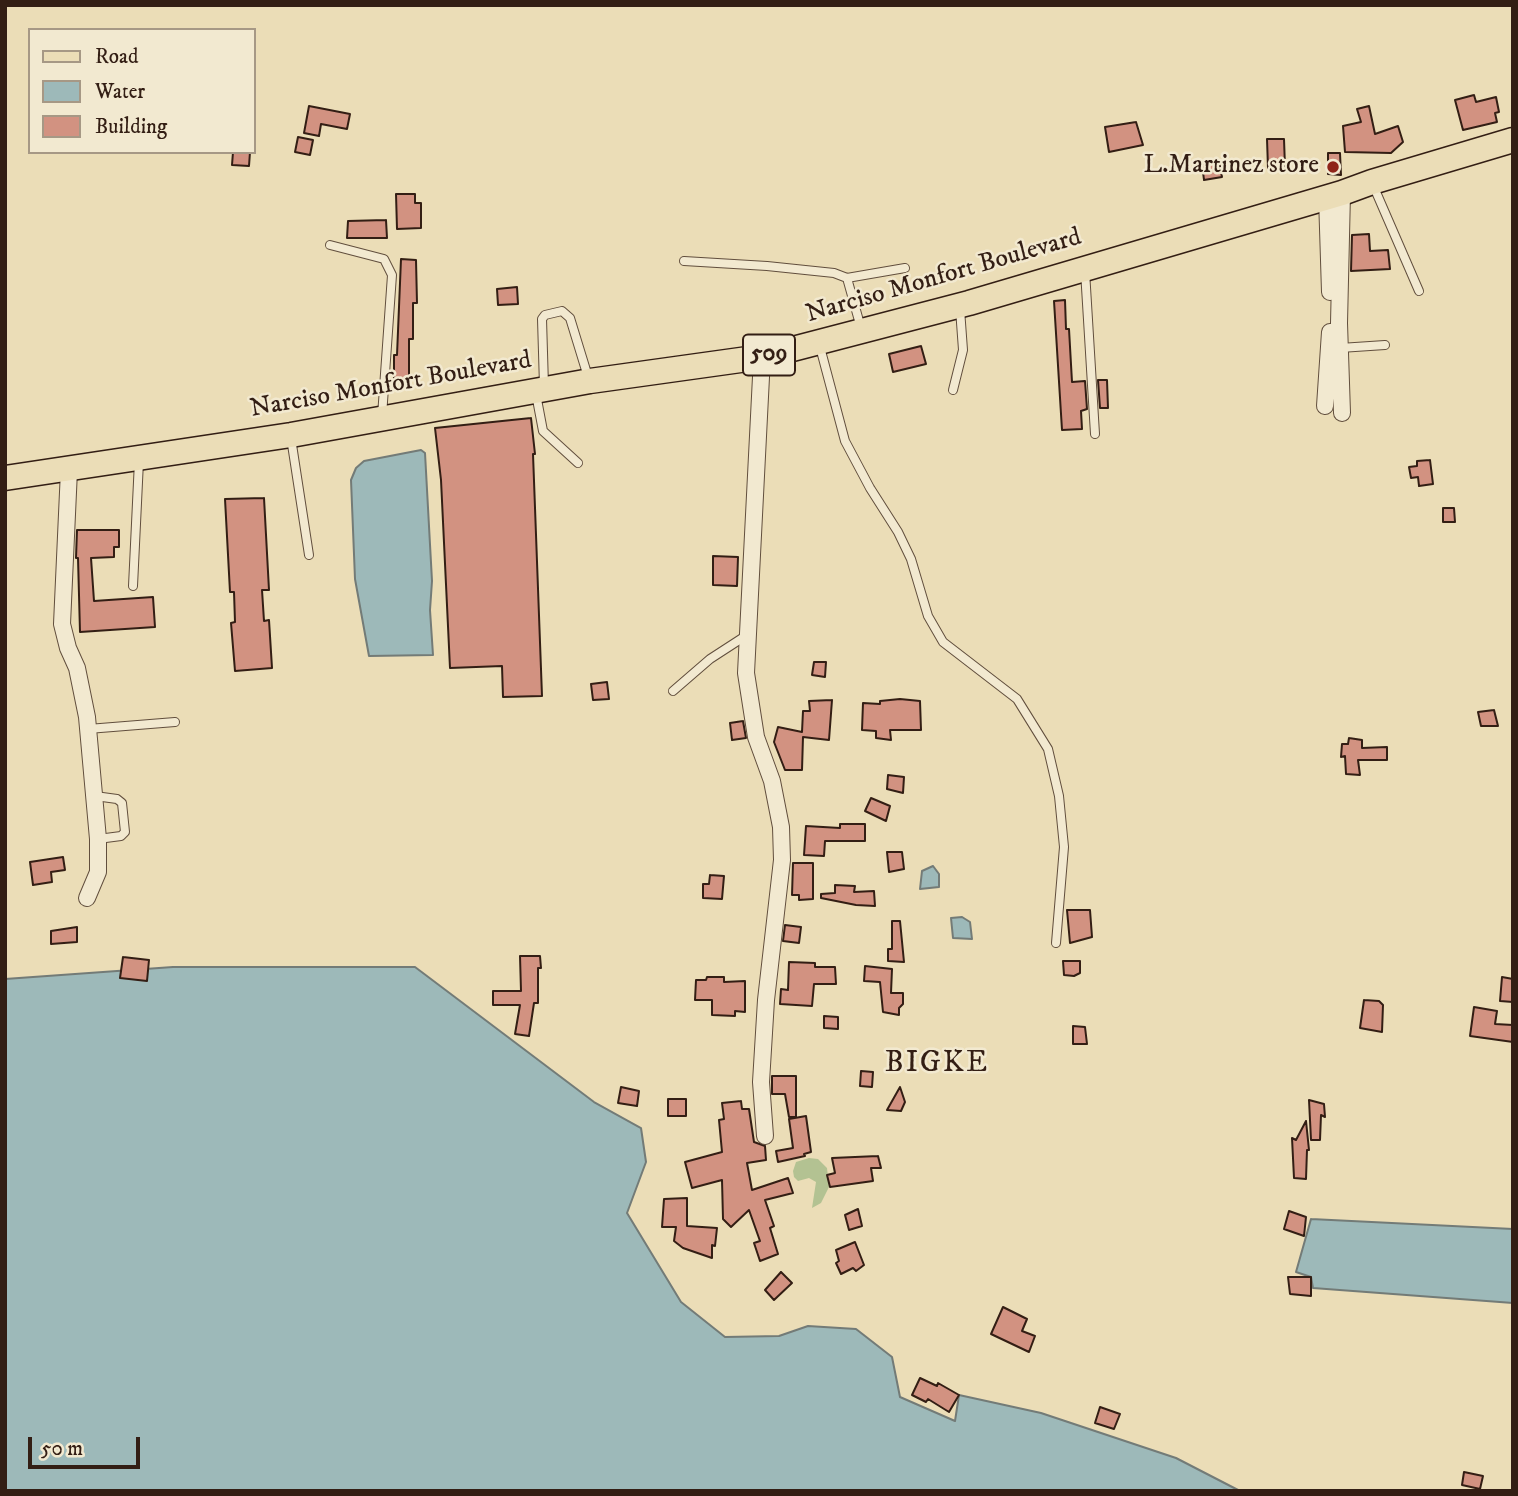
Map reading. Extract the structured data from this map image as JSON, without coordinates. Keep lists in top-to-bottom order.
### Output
{
  "streets": {
    "main road": ["Narciso Monfort Boulevard", "509"]
  },
  "districts": ["BIGKE"],
  "places": ["L.Martinez store"],
  "legend": ["Road", "Water", "Building"],
  "scale_bar": "50 m"
}
